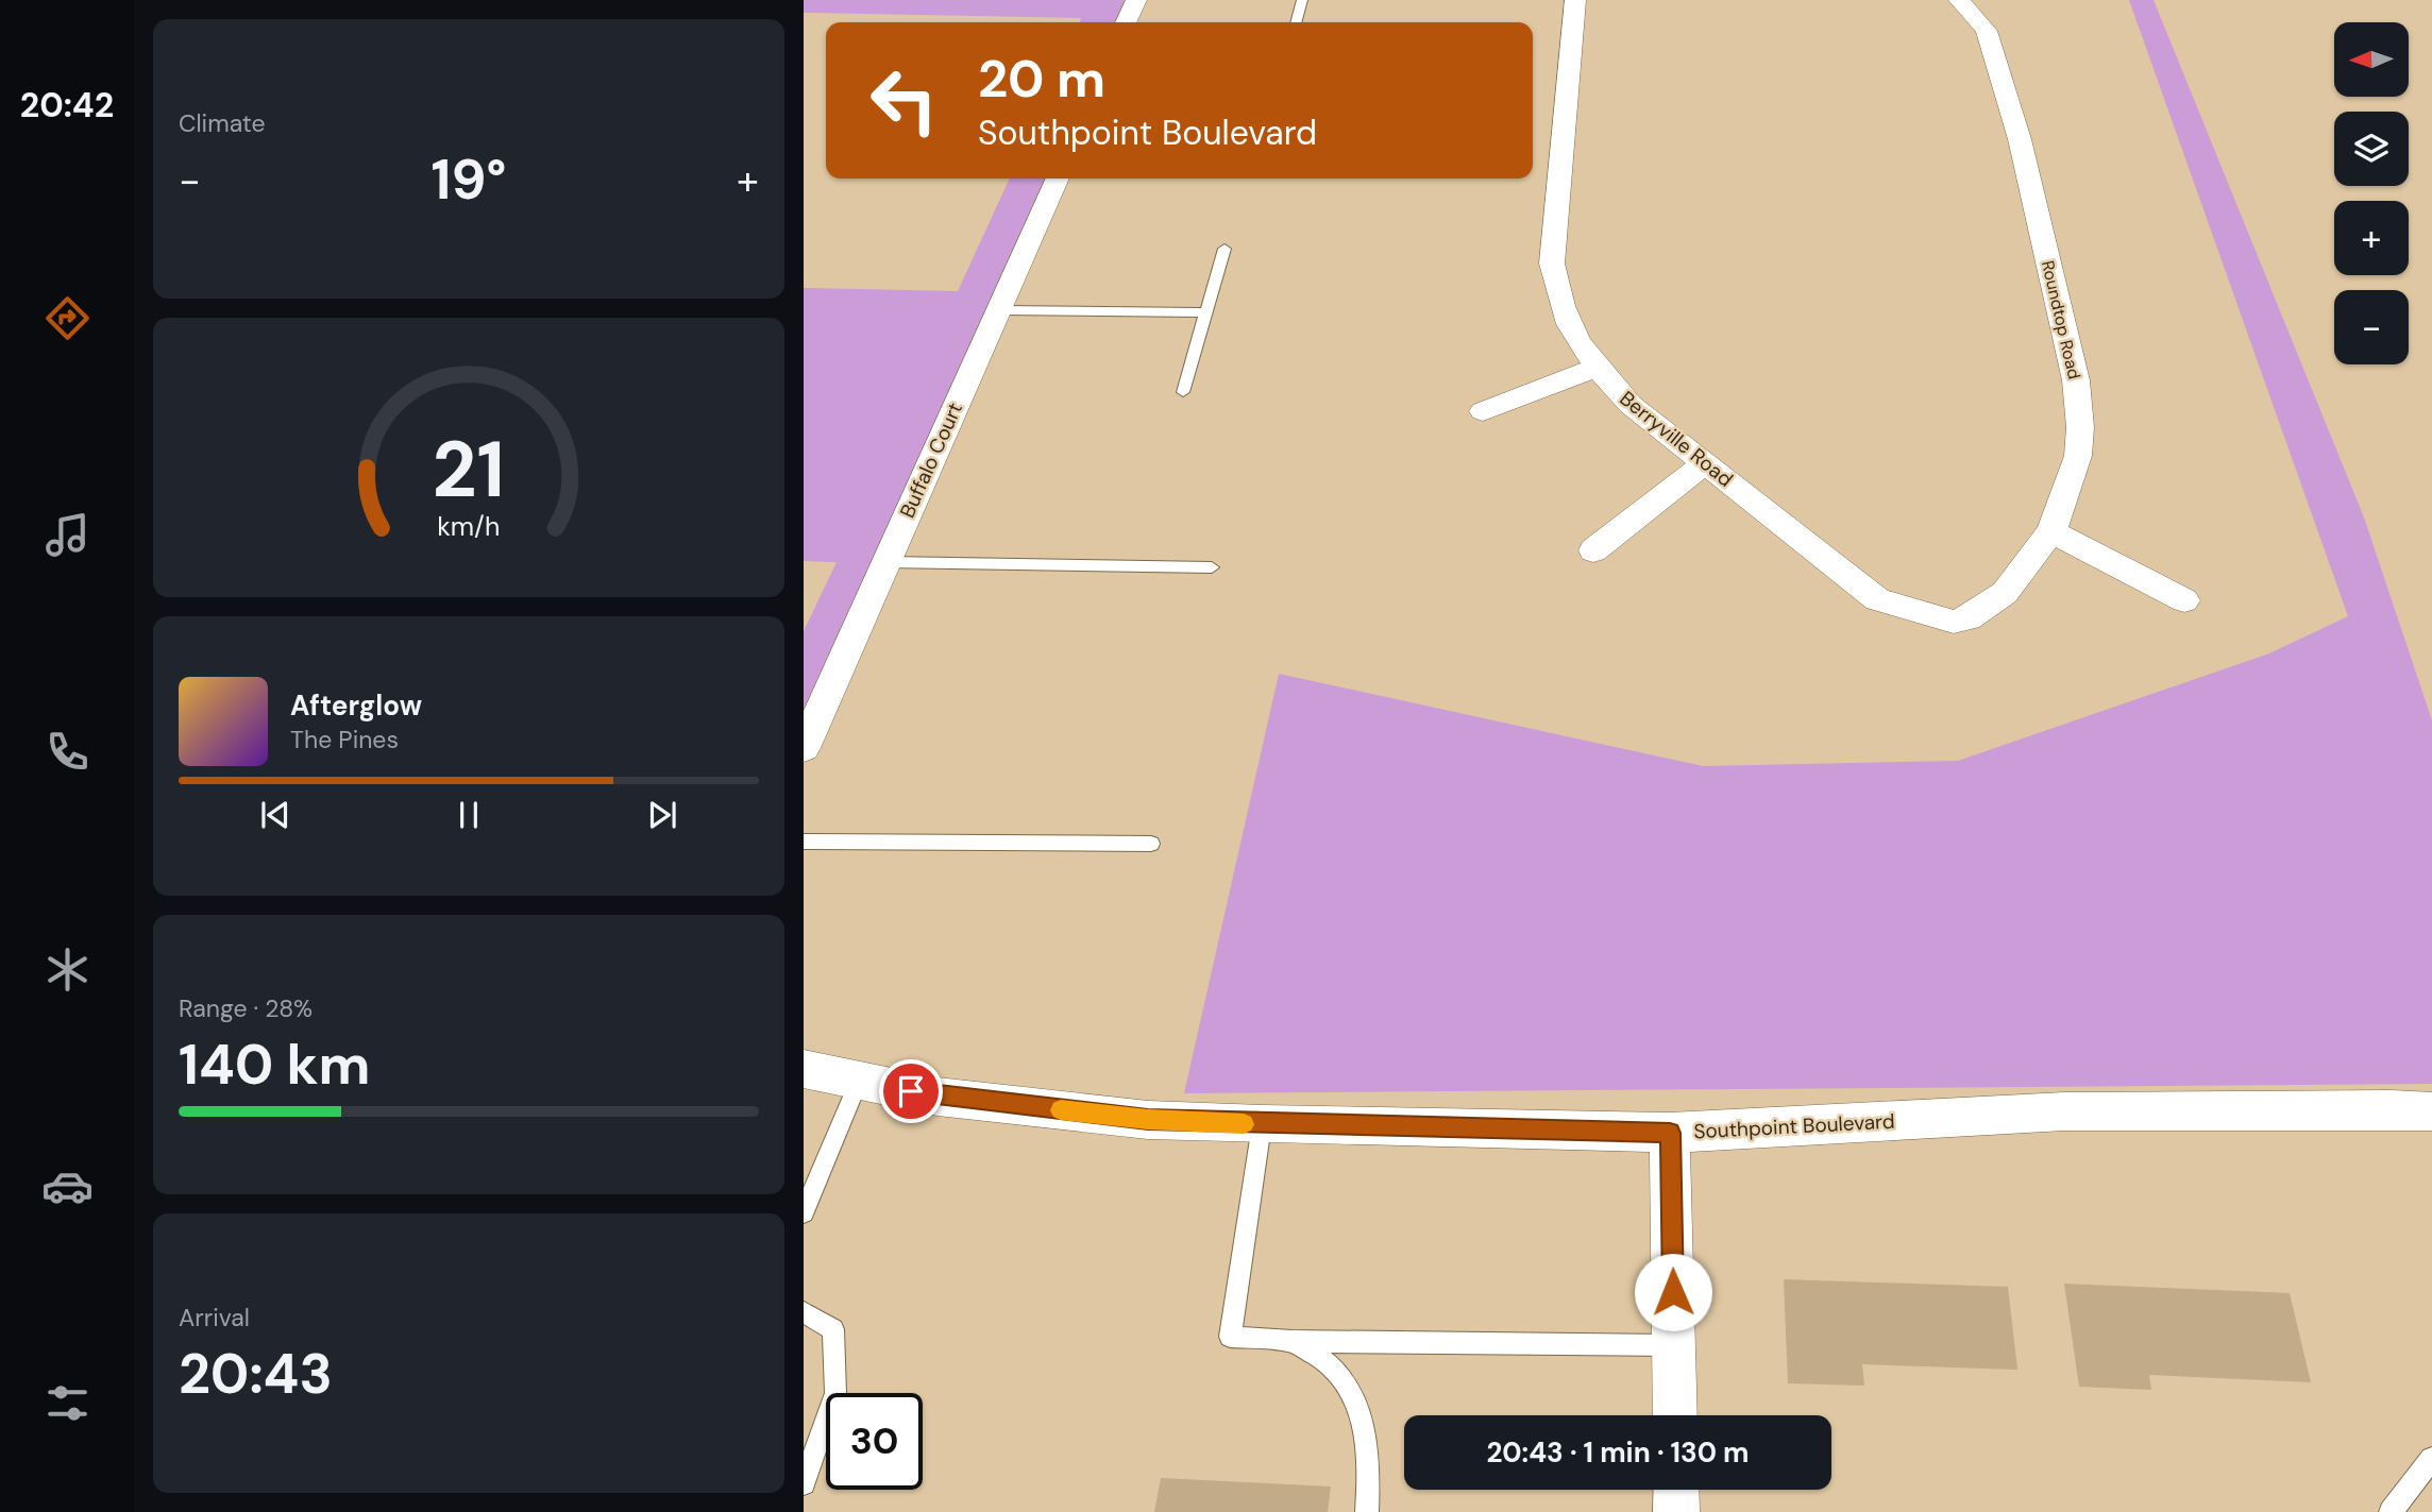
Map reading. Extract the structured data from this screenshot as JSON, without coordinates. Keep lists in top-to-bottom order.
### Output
{
  "streets": {
    "street": [
      "Roundtop Road",
      "Berryville Road",
      "Buffalo Court",
      "Southpoint Boulevard"
    ]
  },
  "crossings": [
    ["Roundtop Road", "Berryville Road"]
  ],
  "north": "left",
  "page": {
    "tabs": "20:42",
    "tile": [
      "Climate",
      ["Range · 28%", "140 km"],
      ["Arrival", "20:43"]
    ],
    "map_buttons": ["+", "−"],
    "turn": ["20 m", "Southpoint Boulevard"],
    "heat": ["−", "19°", "+"],
    "song": ["Afterglow", "The Pines"],
    "limit": "30",
    "trip": "20:43 · 1 min · 130 m",
    "gauge": ["21", "km/h"]
  }
}
